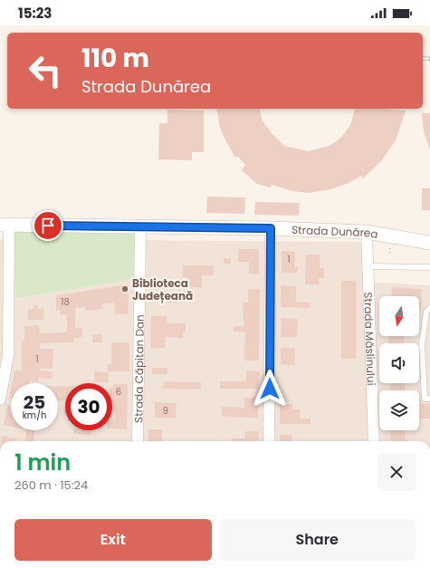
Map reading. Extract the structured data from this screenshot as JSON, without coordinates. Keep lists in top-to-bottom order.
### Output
{
  "streets": {
    "street": ["Strada Dunărea", "Strada Măslinului", "Strada Căpitan Dan"]
  },
  "crossings": [
    ["Strada Dunărea", "Strada Măslinului"],
    ["Strada Dunărea", "Strada Căpitan Dan"]
  ],
  "places": ["Biblioteca Județeană"],
  "house_numbers": [
    "1",
    "18",
    "1",
    "6",
    "9"
  ],
  "north": "bottom",
  "page": {
    "status": "15:23",
    "turn": ["110 m", "Strada Dunărea"],
    "speed": "25 km/h",
    "limit": "30",
    "heading": ["1 min", "260 m · 15:24"],
    "buttons": ["Exit", "Share"]
  }
}
